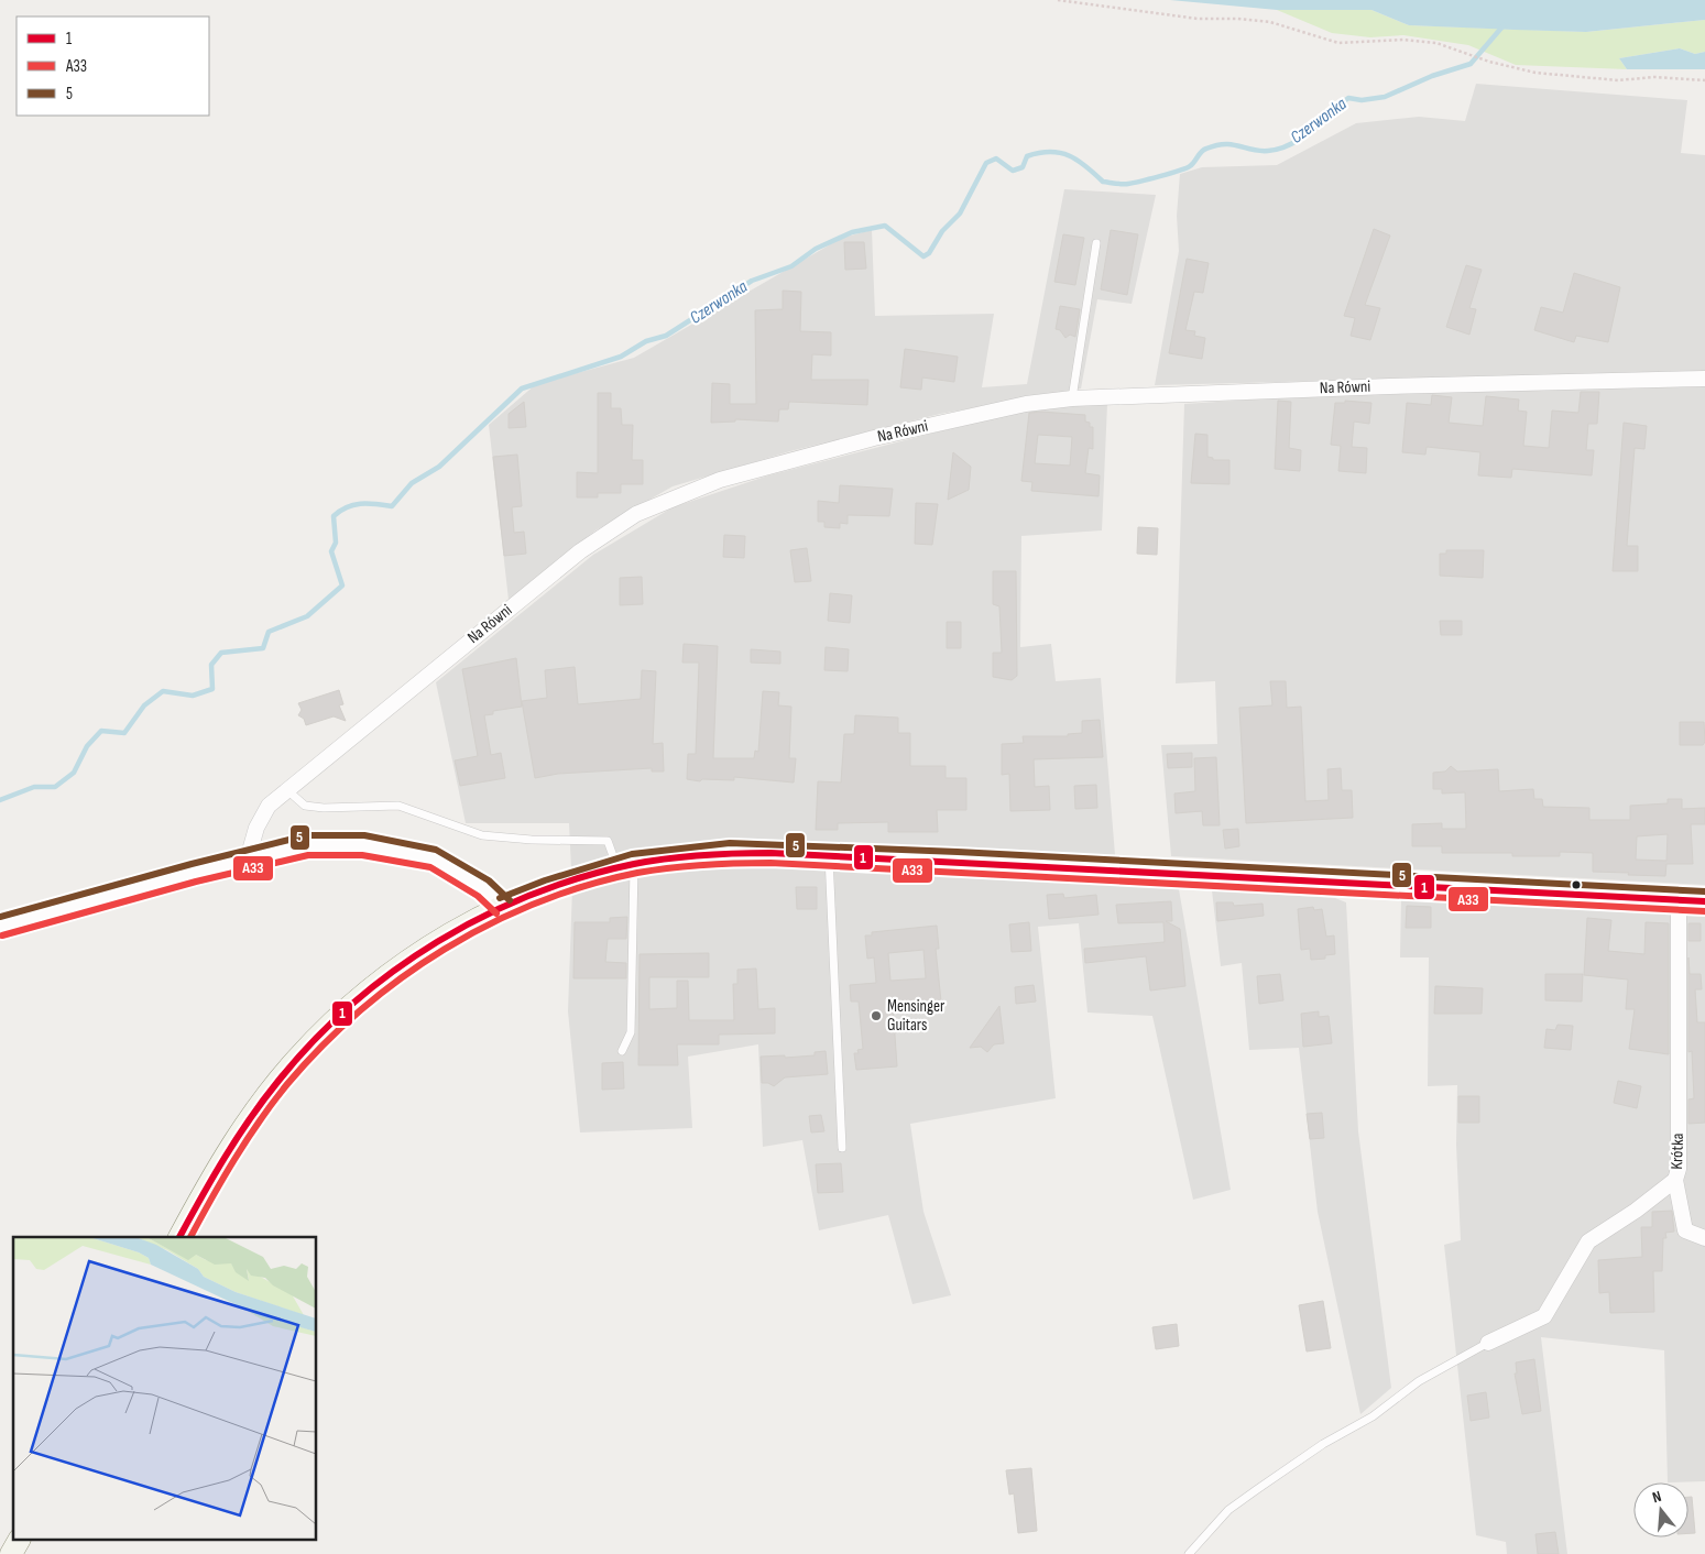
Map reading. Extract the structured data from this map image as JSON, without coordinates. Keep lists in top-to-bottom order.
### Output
{
  "streets": {
    "street": ["Na Równi", "Krótka"]
  },
  "water": ["Czerwonka"],
  "places": ["Mensinger Guitars"],
  "lines": ["transit line 5", "transit line 1", "transit line A33"],
  "legend": ["1", "A33", "5"],
  "north": "top"
}
